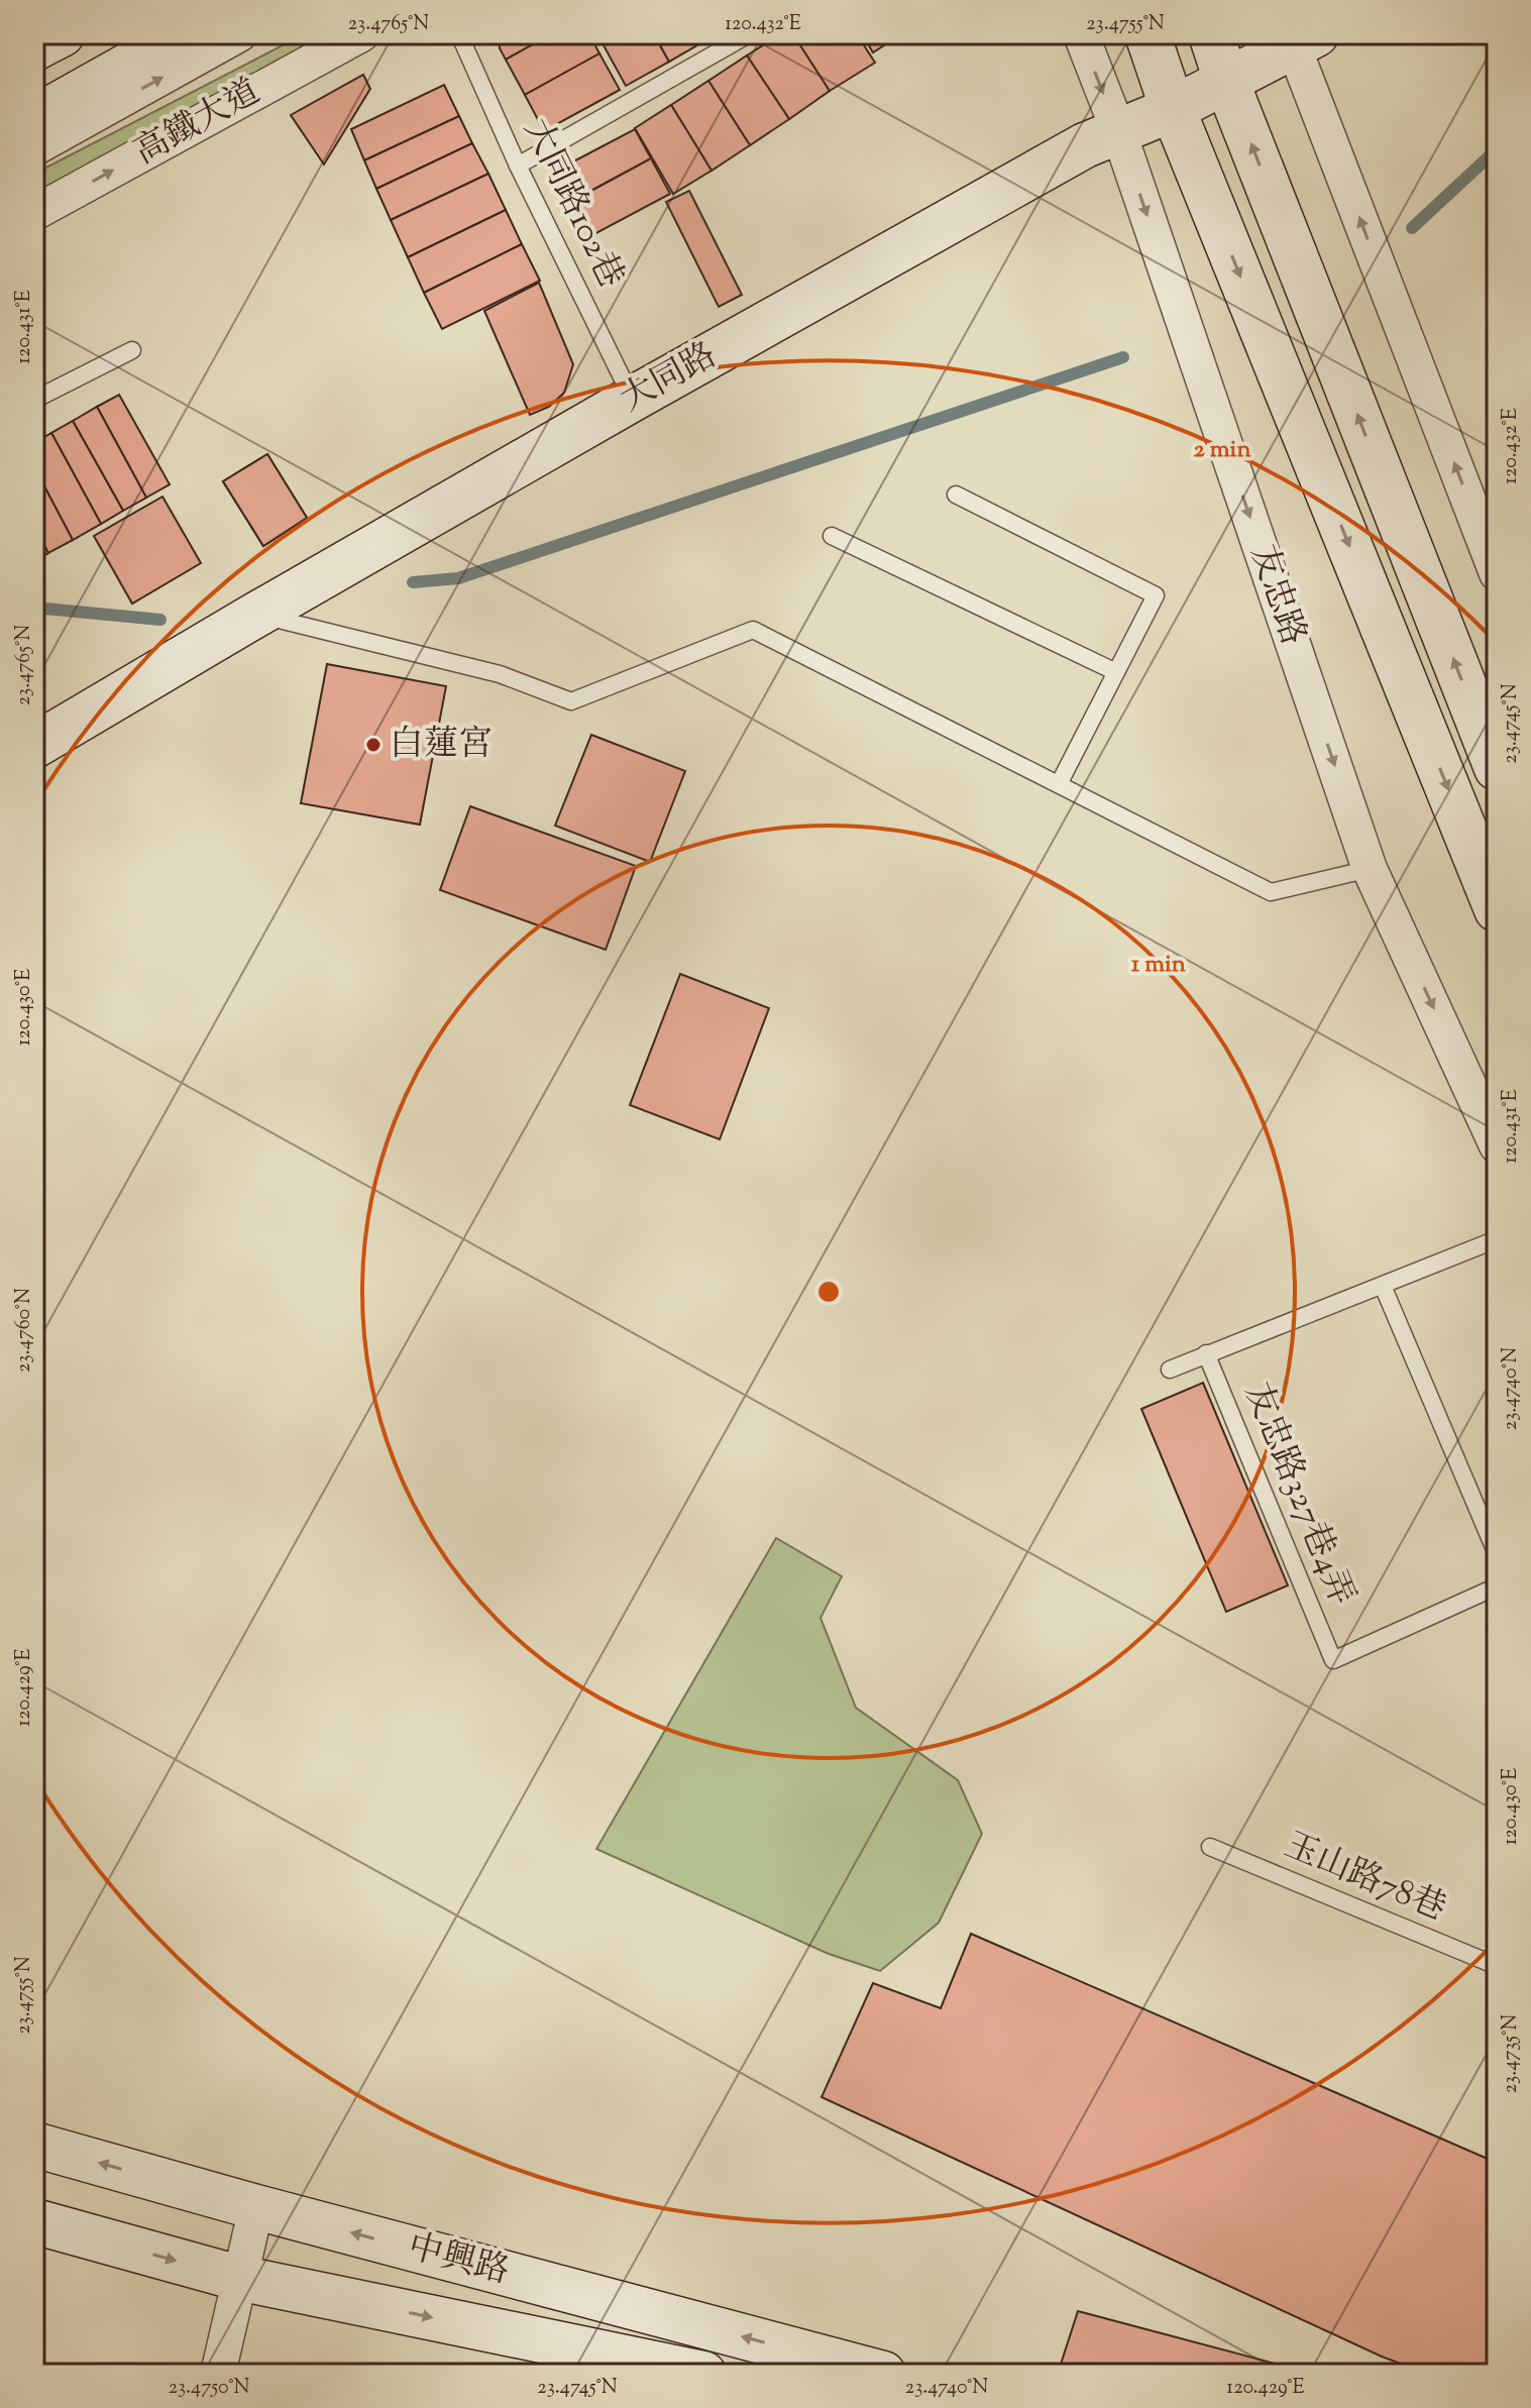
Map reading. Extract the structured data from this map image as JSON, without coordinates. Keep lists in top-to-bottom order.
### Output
{
  "streets": {
    "street": [
      "高鐵大道",
      "大同路",
      "友忠路",
      "中興路"
    ],
    "lane": ["大同路102巷", "友忠路327巷4弄", "玉山路78巷"]
  },
  "crossings": [
    ["大同路102巷", "大同路"],
    ["大同路", "友忠路"]
  ],
  "places": ["白蓮宮"],
  "coordinates": [
    "23.4765°N",
    "120.432°E",
    "23.4755°N",
    "120.431°E",
    "23.4745°N",
    "120.430°E",
    "23.4760°N",
    "23.4740°N",
    "120.429°E",
    "23.4735°N",
    "23.4750°N"
  ],
  "rings": ["2 min", "1 min"]
}
